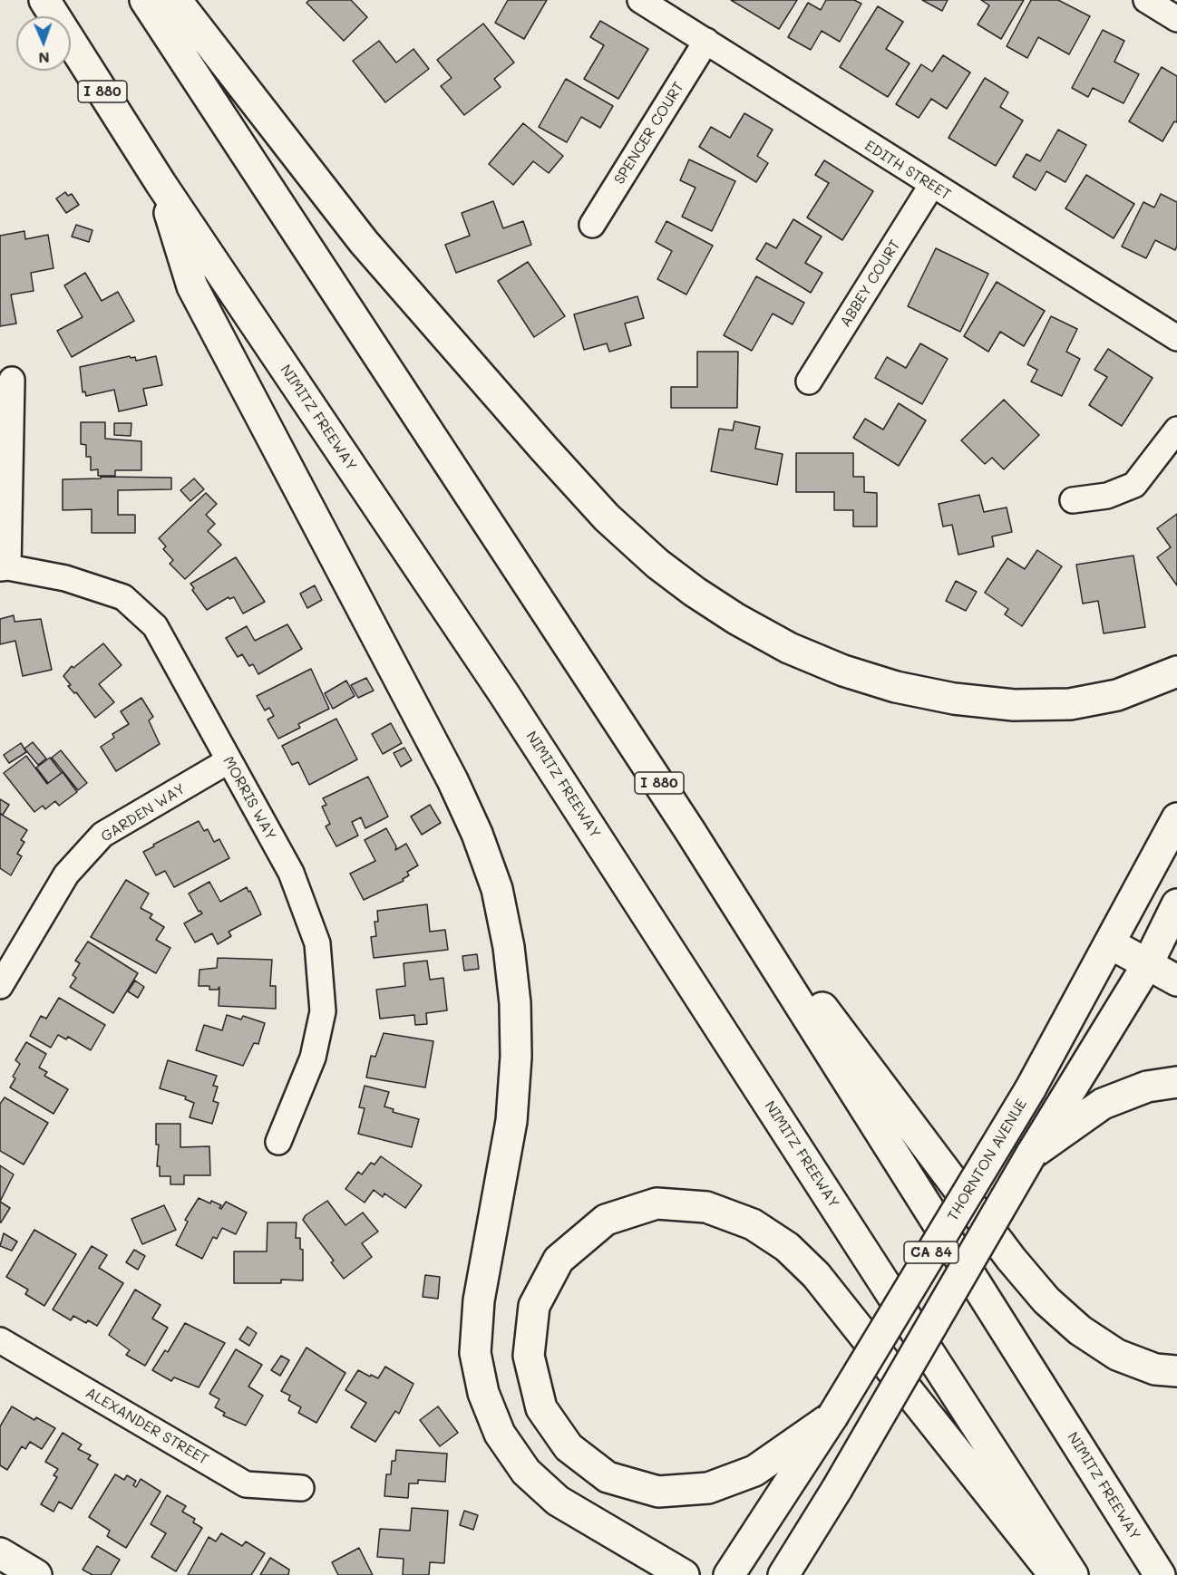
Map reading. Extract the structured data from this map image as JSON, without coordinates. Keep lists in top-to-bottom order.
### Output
{
  "streets": {
    "main road": [
      "I 880",
      "NIMITZ FREEWAY",
      "THORNTON AVENUE",
      "CA 84"
    ],
    "street": [
      "SPENCER COURT",
      "EDITH STREET",
      "ABBEY COURT",
      "MORRIS WAY",
      "GARDEN WAY",
      "ALEXANDER STREET"
    ]
  },
  "crossings": [
    ["SPENCER COURT", "EDITH STREET"],
    ["EDITH STREET", "ABBEY COURT"],
    ["MORRIS WAY", "GARDEN WAY"]
  ],
  "north": "bottom"
}
